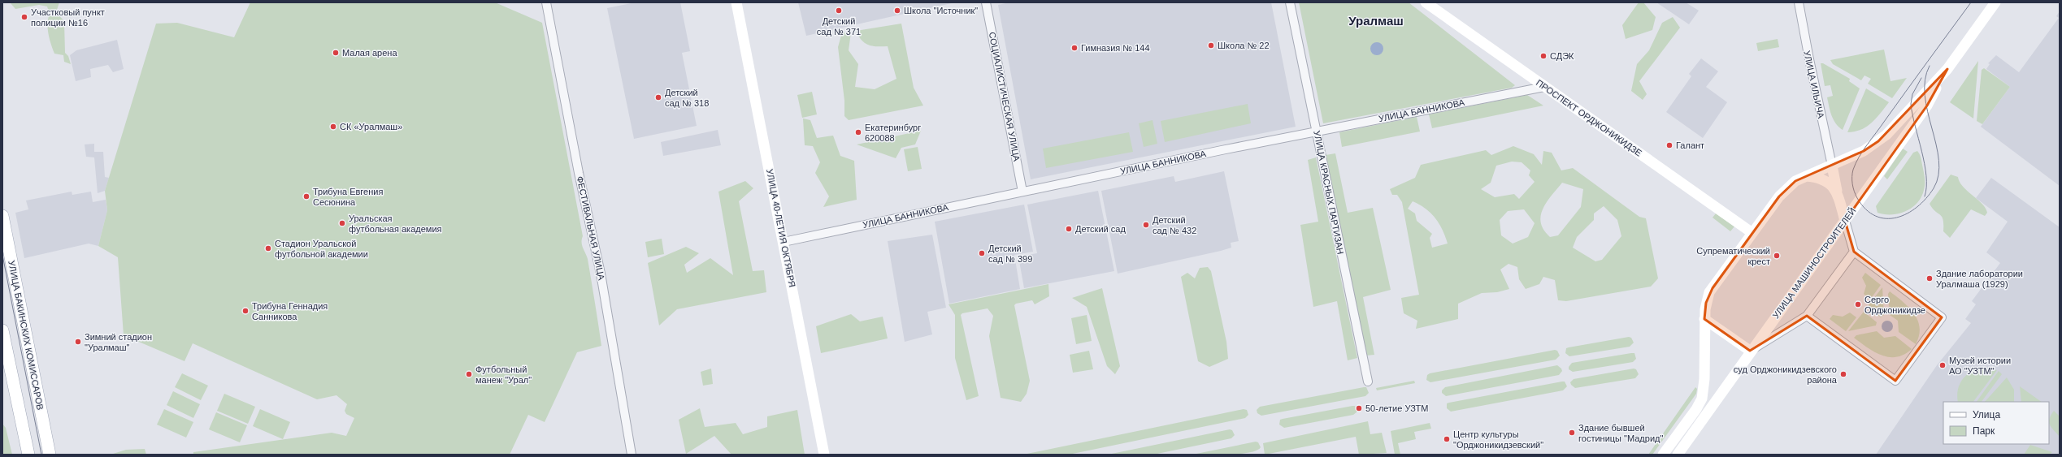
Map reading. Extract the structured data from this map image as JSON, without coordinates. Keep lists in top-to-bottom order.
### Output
{
  "streets": {
    "main road": [
      "ПРОСПЕКТ ОРДЖОНИКИДЗЕ",
      "УЛИЦА 40-ЛЕТИЯ ОКТЯБРЯ",
      "УЛИЦА МАШИНОСТРОИТЕЛЕЙ",
      "УЛИЦА БАКИНСКИХ КОМИССАРОВ"
    ],
    "street": [
      "УЛИЦА ИЛЬИЧА",
      "СОЦИАЛИСТИЧЕСКАЯ УЛИЦА",
      "УЛИЦА БАННИКОВА",
      "УЛИЦА КРАСНЫХ ПАРТИЗАН",
      "ФЕСТИВАЛЬНАЯ УЛИЦА"
    ]
  },
  "crossings": [
    ["УЛИЦА ИЛЬИЧА", "УЛИЦА МАШИНОСТРОИТЕЛЕЙ"],
    ["СОЦИАЛИСТИЧЕСКАЯ УЛИЦА", "УЛИЦА БАННИКОВА"],
    ["УЛИЦА БАННИКОВА", "ПРОСПЕКТ ОРДЖОНИКИДЗЕ"],
    ["УЛИЦА БАННИКОВА", "УЛИЦА КРАСНЫХ ПАРТИЗАН"],
    ["УЛИЦА БАННИКОВА", "УЛИЦА 40-ЛЕТИЯ ОКТЯБРЯ"],
    ["ПРОСПЕКТ ОРДЖОНИКИДЗЕ", "УЛИЦА МАШИНОСТРОИТЕЛЕЙ"]
  ],
  "districts": ["Уралмаш"],
  "places": [
    "Детский сад № 371",
    "Школа \"Источник\"",
    "Участковый пункт полиции №16",
    "Школа № 22",
    "Гимназия № 144",
    "Малая арена",
    "СДЭК",
    "Детский сад № 318",
    "СК «Уралмаш»",
    "Екатеринбург 620088",
    "Галант",
    "Трибуна Евгения Сесюнина",
    "Уральская футбольная академия",
    "Детский сад № 432",
    "Детский сад",
    "Стадион Уральской футбольной академии",
    "Детский сад № 399",
    "Супрематический крест",
    "Здание лаборатории Уралмаша (1929)",
    "Серго Орджоникидзе",
    "Трибуна Геннадия Санникова",
    "Зимний стадион \"Уралмаш\"",
    "Музей истории АО \"УЗТМ\"",
    "Футбольный манеж \"Урал\"",
    "суд Орджоникидзевского района",
    "50-летие УЗТМ",
    "Здание бывшей гостиницы \"Мадрид\"",
    "Центр культуры \"Орджоникидзевский\""
  ],
  "legend": ["Улица", "Парк"]
}
